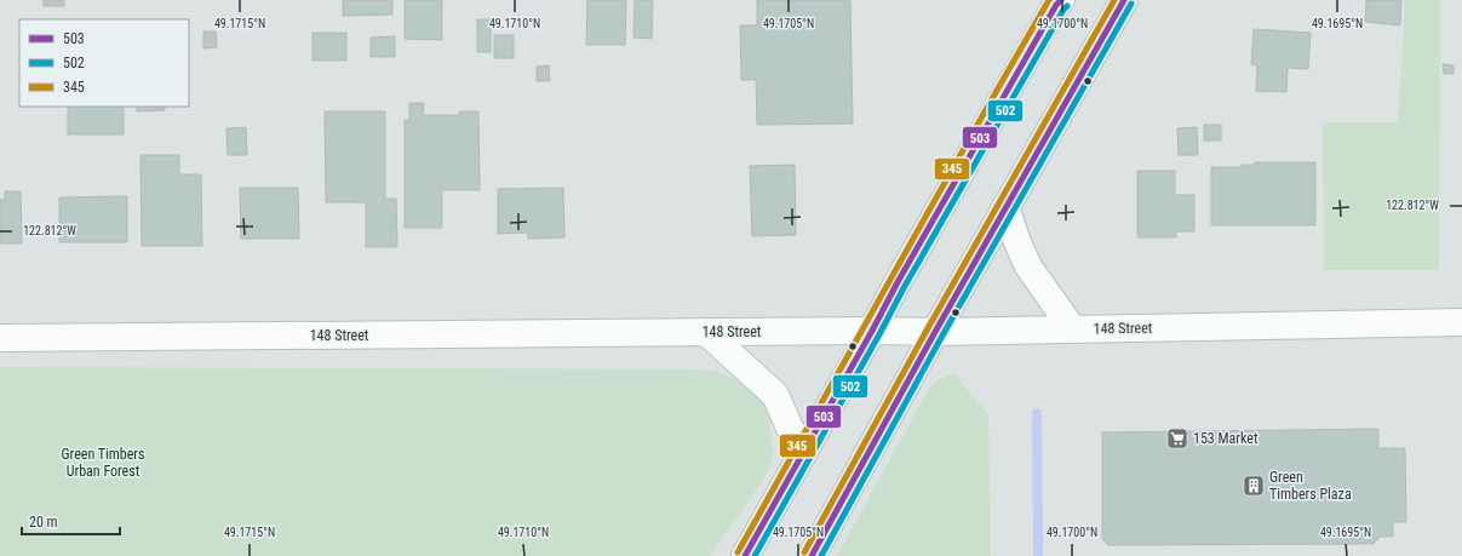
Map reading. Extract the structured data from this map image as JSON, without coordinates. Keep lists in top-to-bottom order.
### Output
{
  "streets": {
    "main road": ["148 Street"]
  },
  "parks": ["Green Timbers Urban Forest"],
  "places": {
    "supermarket": ["153 Market"],
    "building": ["Green Timbers Plaza"]
  },
  "lines": ["transit line 503", "transit line 345", "transit line 502"],
  "legend": ["503", "502", "345"],
  "scale_bar": "20 m",
  "coordinates": [
    "49.1715°N",
    "49.1710°N",
    "49.1705°N",
    "49.1700°N",
    "49.1695°N",
    "122.812°W"
  ]
}
